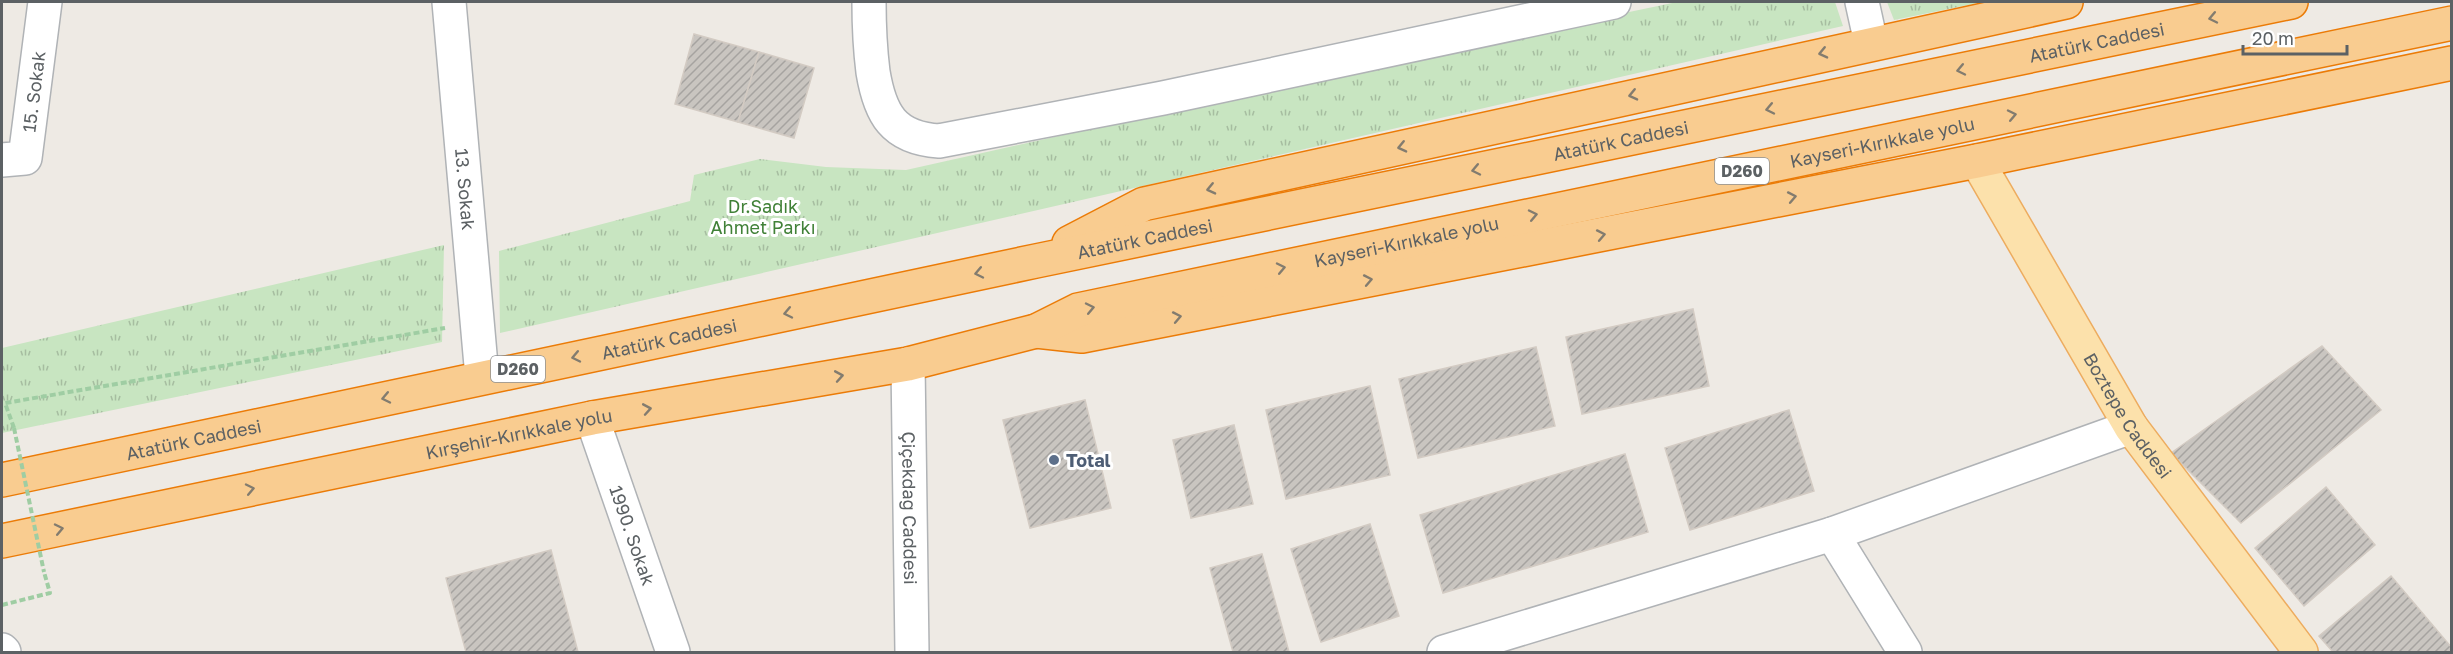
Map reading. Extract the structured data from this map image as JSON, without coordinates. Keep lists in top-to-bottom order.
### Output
{
  "streets": {
    "highway": [
      "Atatürk Caddesi",
      "Kayseri-Kırıkkale yolu",
      "D260",
      "Kırşehir-Kırıkkale yolu"
    ],
    "main road": ["Boztepe Caddesi"],
    "street": [
      "15. Sokak",
      "13. Sokak",
      "Çiçekdağ Caddesi",
      "1990. Sokak"
    ]
  },
  "crossings": [
    ["Atatürk Caddesi", "13. Sokak"],
    ["Kayseri-Kırıkkale yolu", "Kırşehir-Kırıkkale yolu"],
    ["Kırşehir-Kırıkkale yolu", "Çiçekdağ Caddesi"],
    ["Kırşehir-Kırıkkale yolu", "1990. Sokak"]
  ],
  "one_way": ["Kırşehir-Kırıkkale yolu"],
  "parks": ["Dr.Sadık Ahmet Parkı"],
  "places": ["Total"],
  "scale_bar": "20 m"
}
